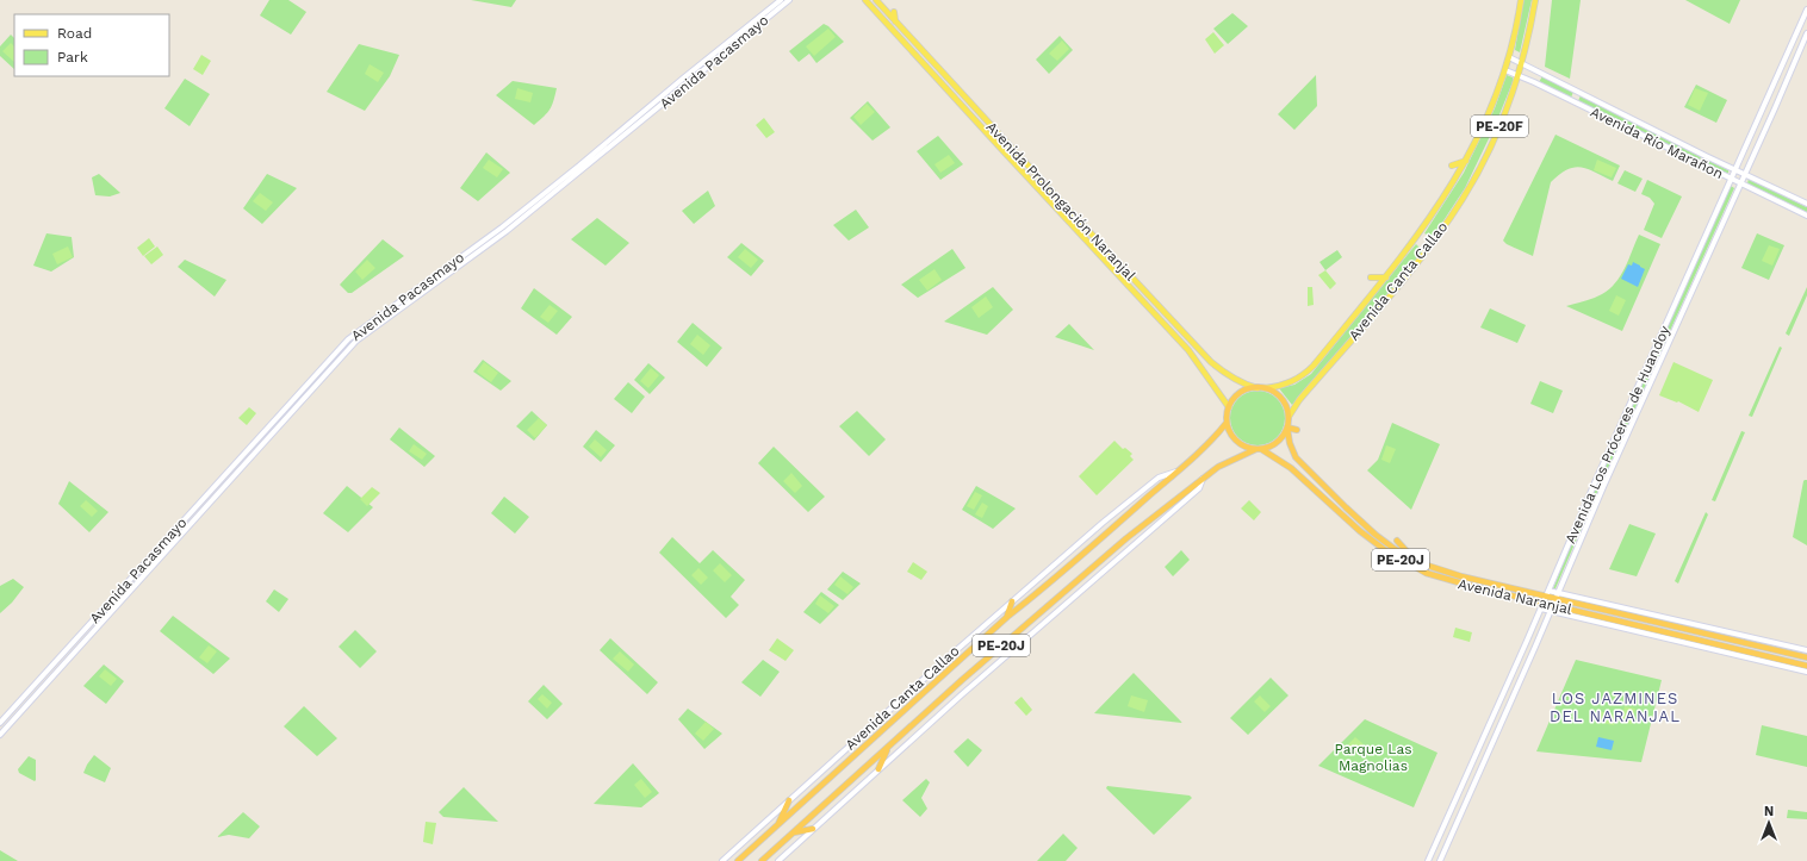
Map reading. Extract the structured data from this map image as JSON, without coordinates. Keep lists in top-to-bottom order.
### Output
{
  "streets": {
    "highway": [
      "PE-20F",
      "Avenida Canta Callao",
      "PE-20J",
      "Avenida Naranjal"
    ],
    "main road": [
      "Avenida Pacasmayo",
      "Avenida Río Marañon",
      "Avenida Prolongación Naranjal",
      "Avenida Los Próceres de Huandoy"
    ]
  },
  "crossings": [
    ["PE-20F", "Avenida Prolongación Naranjal"],
    ["PE-20F", "Avenida Canta Callao"],
    ["PE-20F", "Avenida Naranjal"],
    ["Avenida Río Marañon", "Avenida Canta Callao"],
    ["Avenida Río Marañon", "Avenida Los Próceres de Huandoy"],
    ["Avenida Prolongación Naranjal", "Avenida Canta Callao"],
    ["Avenida Prolongación Naranjal", "Avenida Naranjal"],
    ["Avenida Canta Callao", "Avenida Naranjal"],
    ["Avenida Los Próceres de Huandoy", "Avenida Naranjal"]
  ],
  "districts": ["LOS JAZMINES DEL NARANJAL"],
  "parks": ["Parque Las Magnolias"],
  "legend": ["Road", "Park"],
  "north": "top"
}
